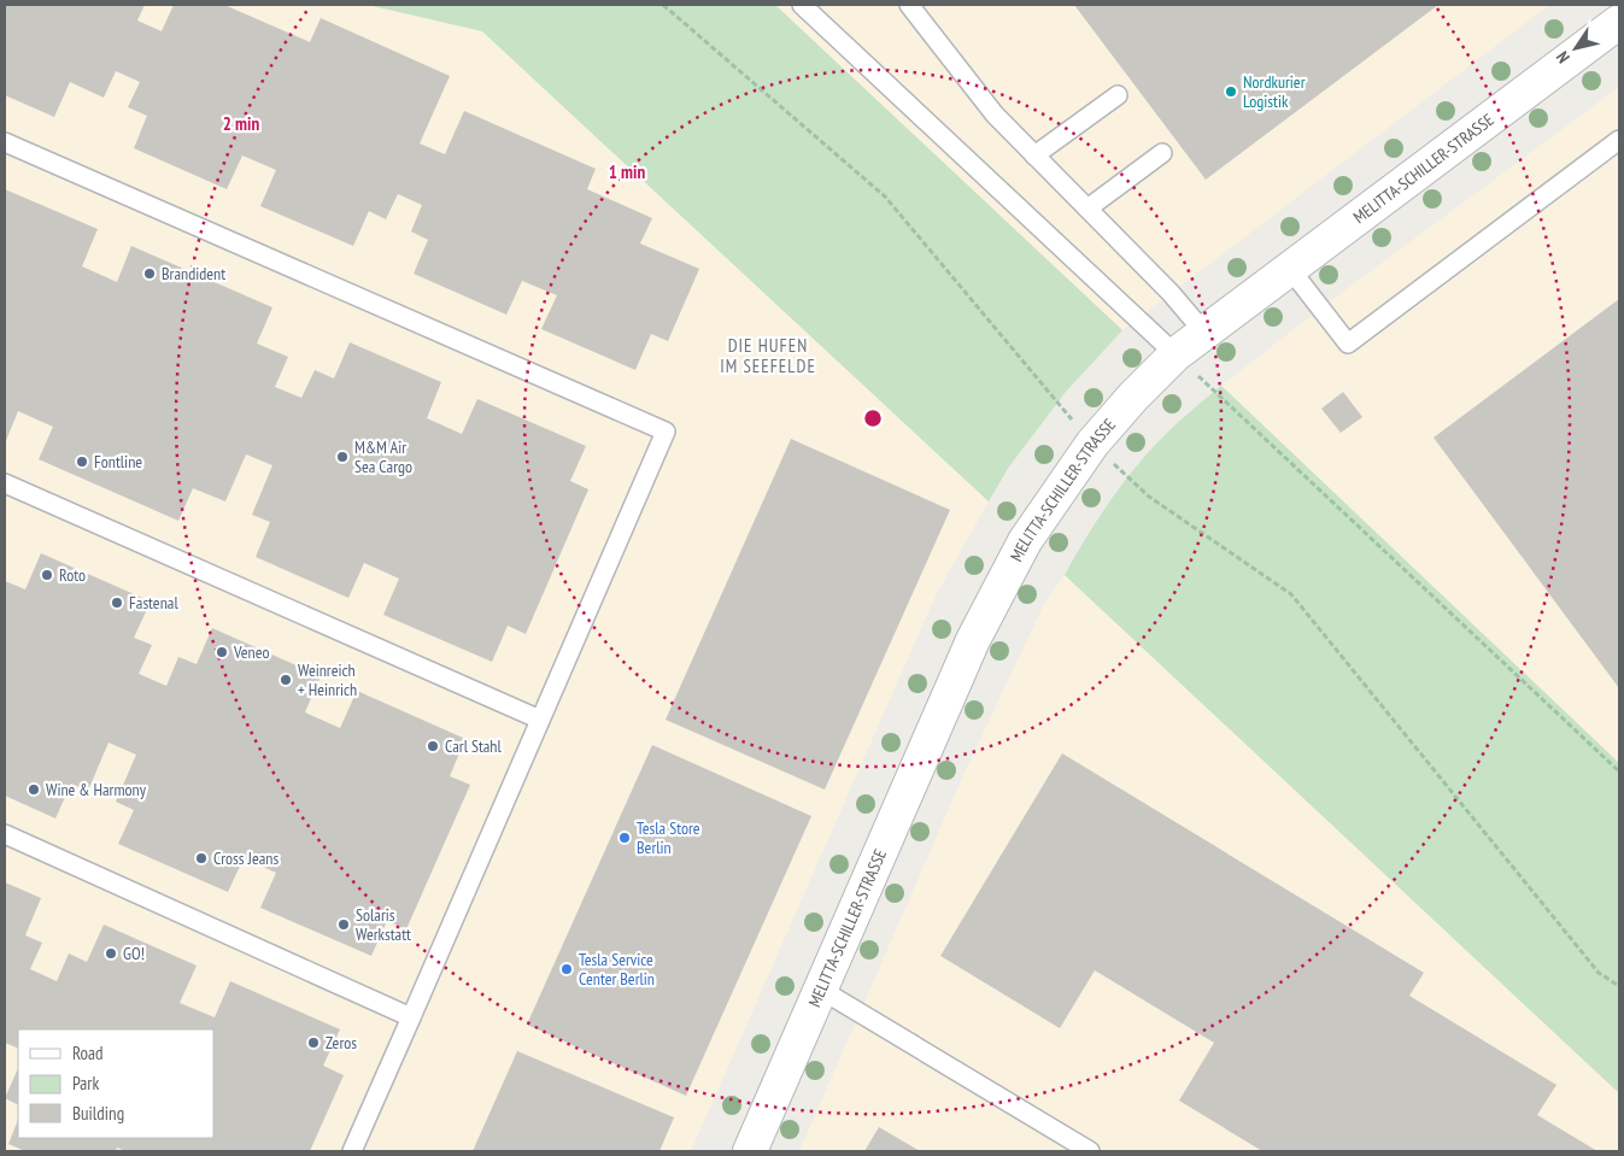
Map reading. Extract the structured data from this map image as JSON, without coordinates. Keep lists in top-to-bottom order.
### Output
{
  "streets": {
    "street": ["MELITTA-SCHILLER-STRASSE"]
  },
  "districts": ["DIE HUFEN IM SEEFELDE"],
  "places": [
    "Nordkurier Logistik",
    "Brandident",
    "M&M Air Sea Cargo",
    "Fontline",
    "Roto",
    "Fastenal",
    "Veneo",
    "Weinreich + Heinrich",
    "Carl Stahl",
    "Wine & Harmony",
    "Tesla Store Berlin",
    "Cross Jeans",
    "Solaris Werkstatt",
    "GO!",
    "Tesla Service Center Berlin",
    "Zeros"
  ],
  "legend": ["Road", "Park", "Building"],
  "north": "bottom left",
  "rings": ["2 min", "1 min"]
}
